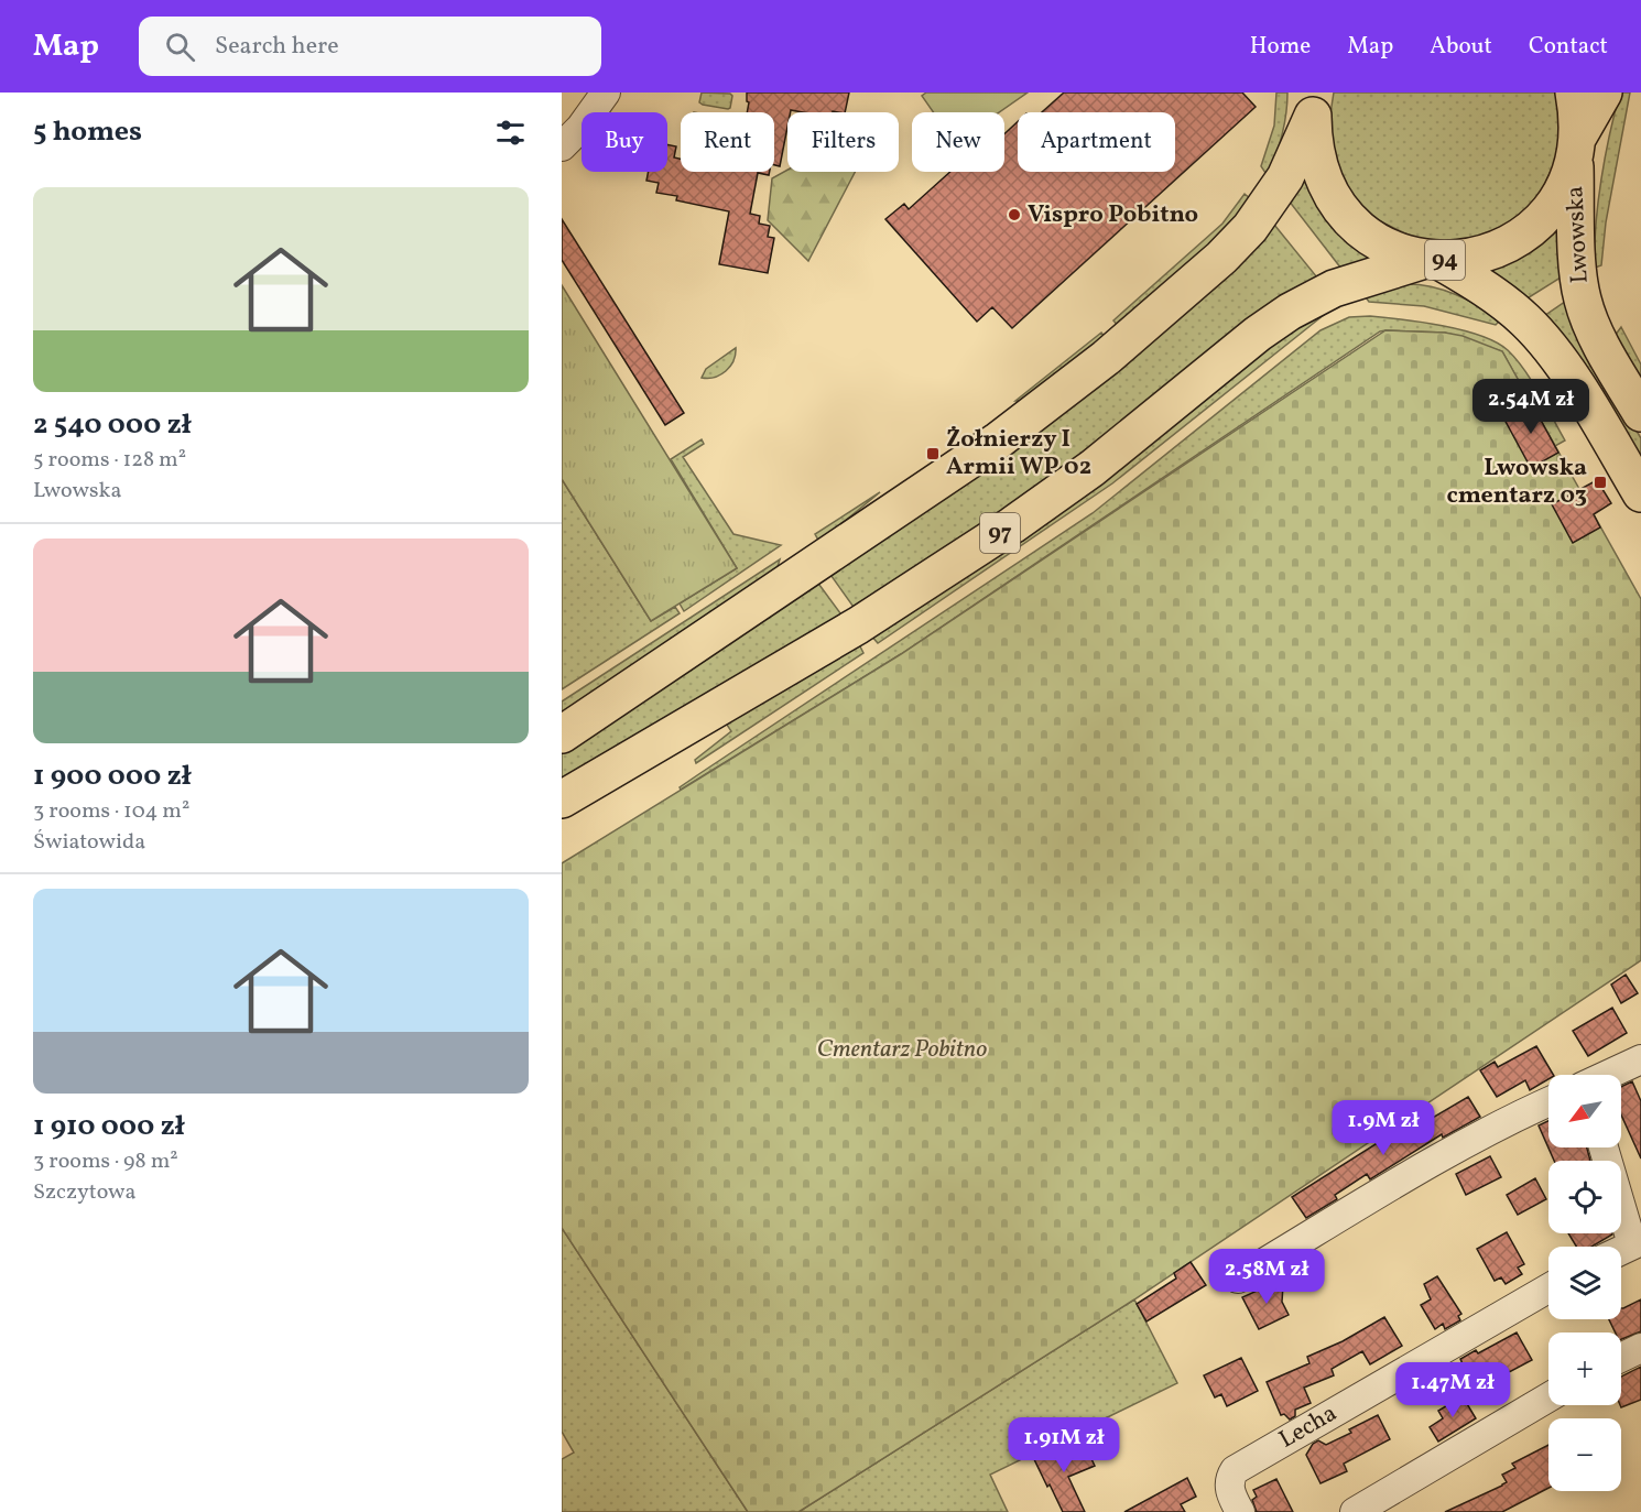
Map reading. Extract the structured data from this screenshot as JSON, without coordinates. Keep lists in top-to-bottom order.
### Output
{
  "streets": {
    "main road": ["Lwowska", "94", "97"],
    "street": ["Lecha"]
  },
  "crossings": [
    ["Lwowska", "94"],
    ["94", "97"]
  ],
  "parks": ["Cmentarz Pobitno"],
  "places": {
    "other": ["Vispro Pobitno"],
    "transit": ["Żołnierzy I Armii WP 02", "Lwowska cmentarz 03"]
  },
  "north": "bottom left",
  "page": {
    "header": "Map",
    "search": "Search here",
    "nav": [
      "Home",
      "Map",
      "About",
      "Contact"
    ],
    "heading": "5 homes",
    "chip": [
      "Buy",
      "Rent",
      "Filters",
      "New",
      "Apartment"
    ],
    "list": [
      {
        "name": "2 540 000 zł",
        "note": "5 rooms · 128 m² · Lwowska"
      },
      {
        "name": "1 900 000 zł",
        "note": "3 rooms · 104 m² · Światowida"
      },
      {
        "name": "1 910 000 zł",
        "note": "3 rooms · 98 m² · Szczytowa"
      }
    ],
    "price": [
      "2.54M zł",
      "1.9M zł",
      "2.58M zł",
      "1.47M zł",
      "1.91M zł"
    ],
    "map_buttons": ["+", "−"]
  }
}
